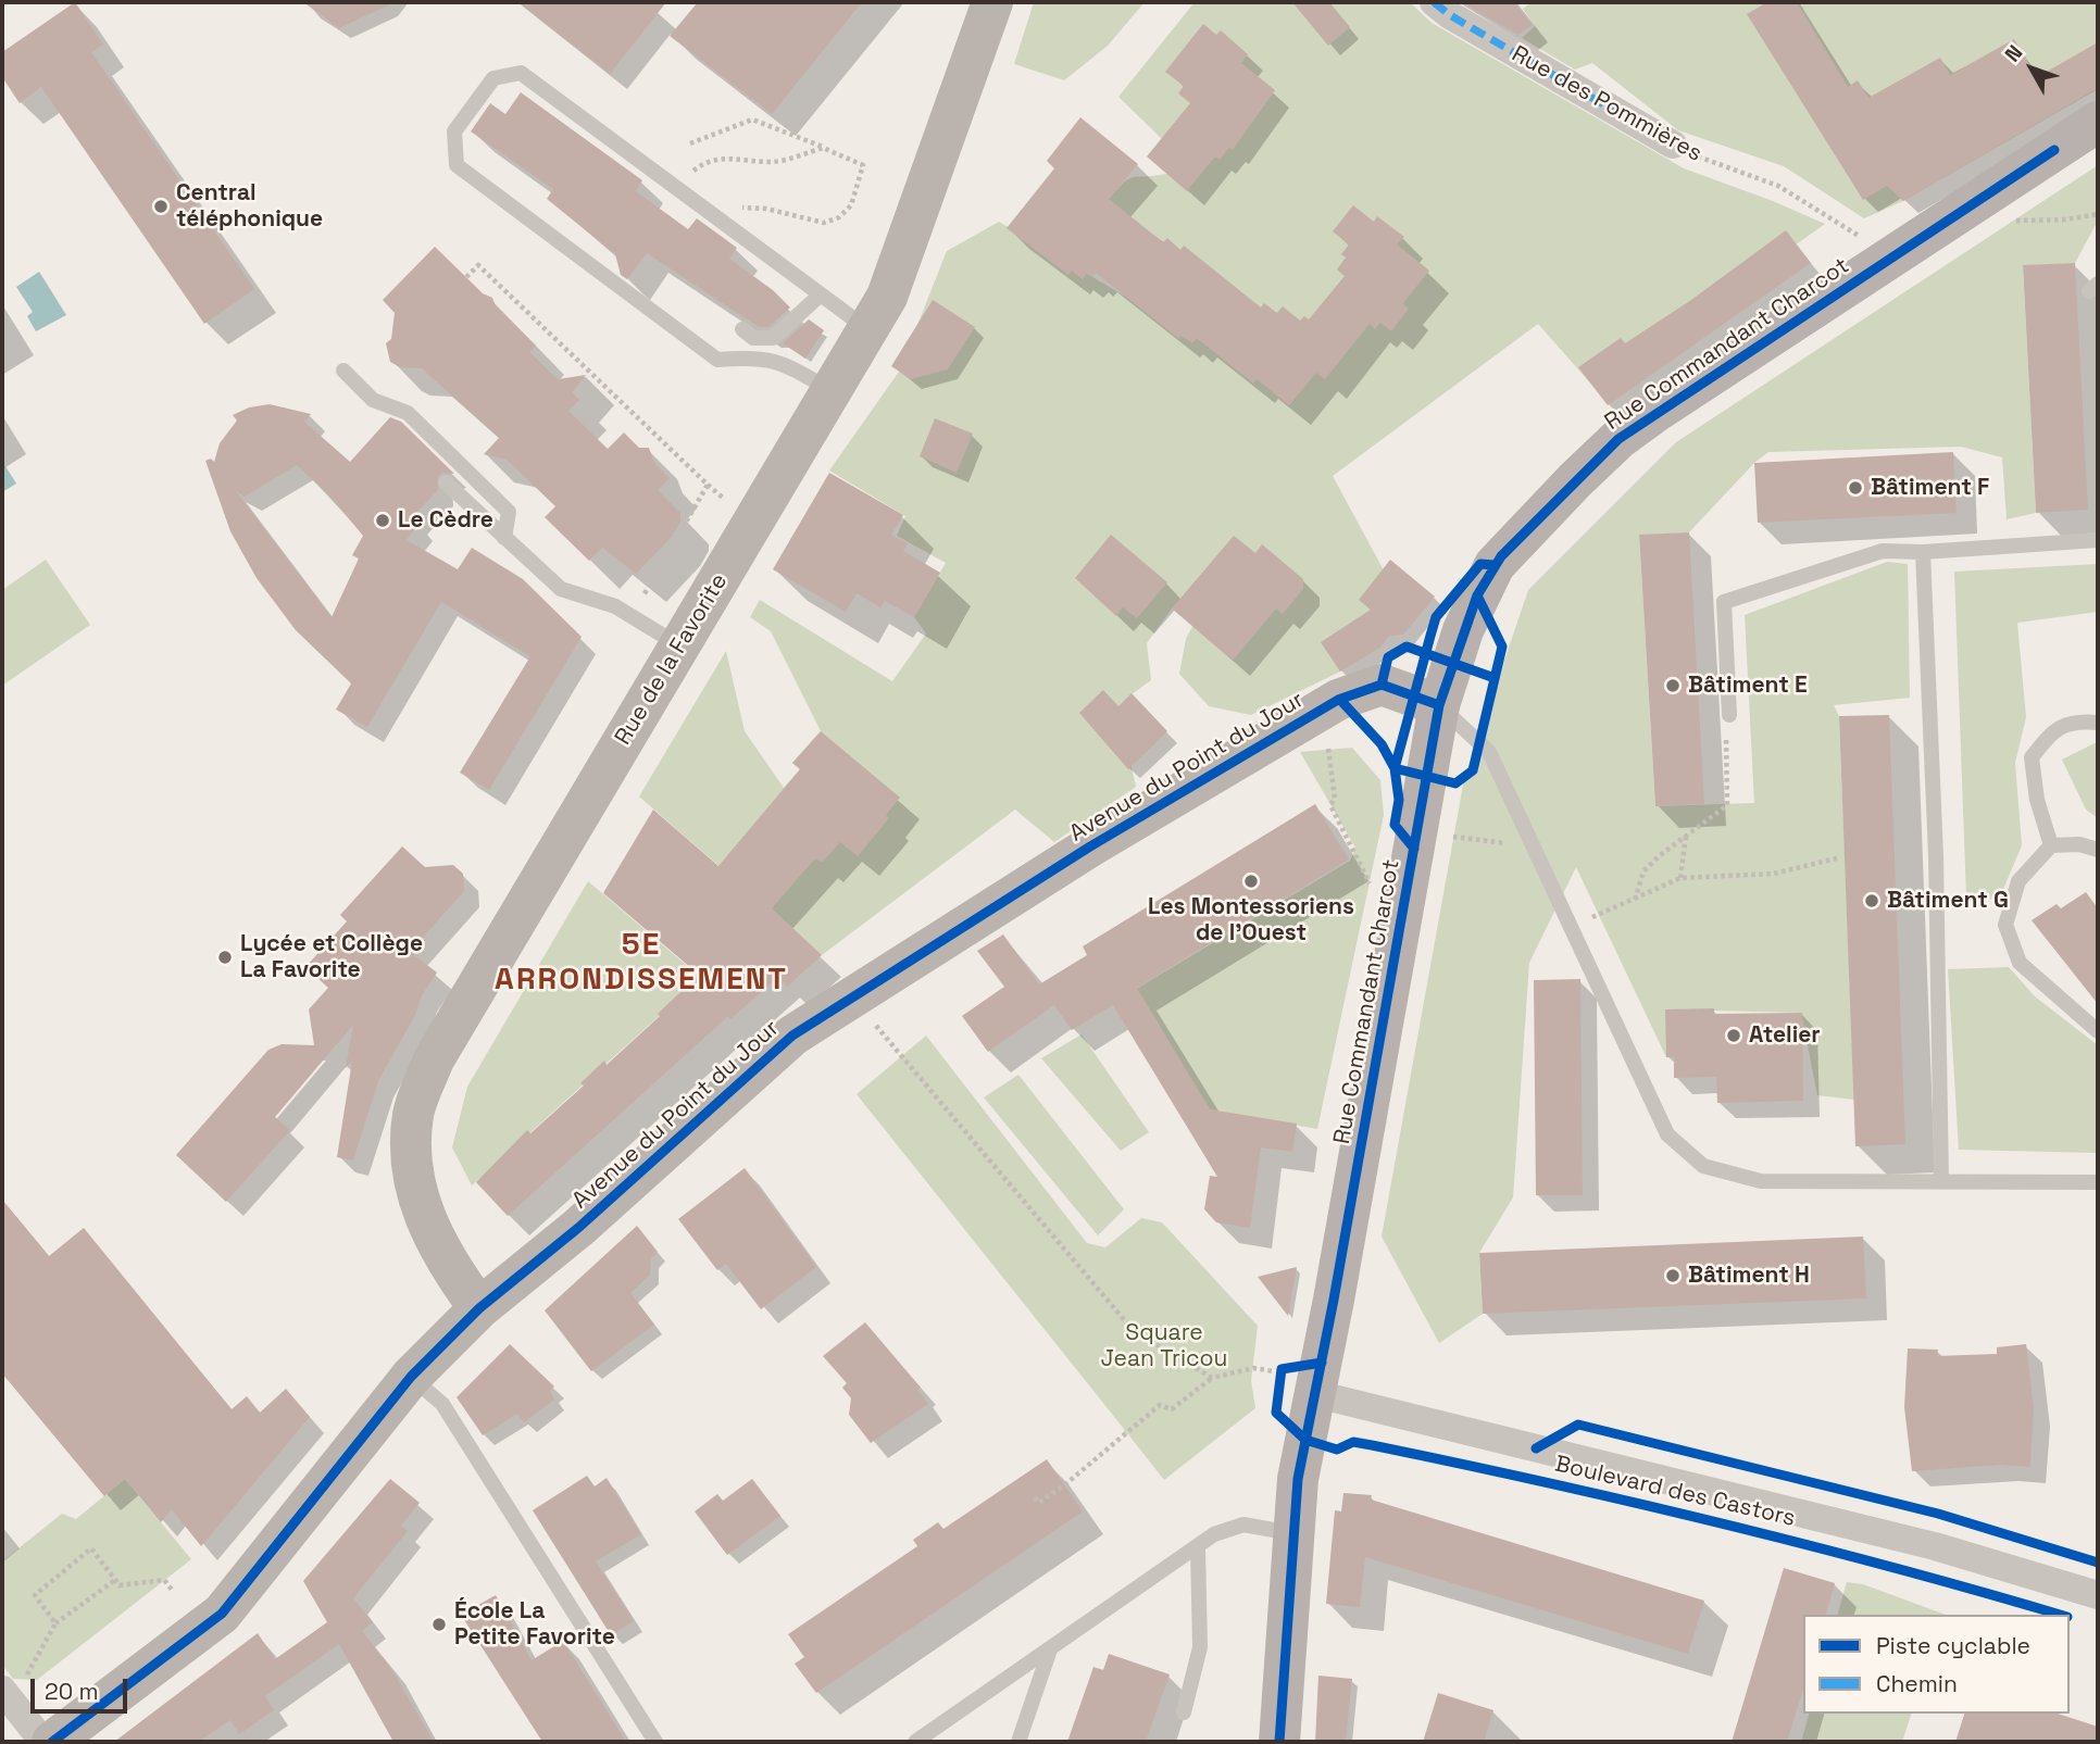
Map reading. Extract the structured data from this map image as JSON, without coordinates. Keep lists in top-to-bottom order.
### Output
{
  "streets": {
    "main road": ["Rue Commandant Charcot", "Rue de la Favorite", "Avenue du Point du Jour"],
    "street": ["Rue des Pommières", "Boulevard des Castors"]
  },
  "crossings": [
    ["Rue Commandant Charcot", "Avenue du Point du Jour"],
    ["Rue Commandant Charcot", "Boulevard des Castors"],
    ["Rue de la Favorite", "Avenue du Point du Jour"]
  ],
  "districts": ["5E ARRONDISSEMENT"],
  "parks": ["Square Jean Tricou"],
  "places": [
    "Central téléphonique",
    "Bâtiment F",
    "Le Cèdre",
    "Bâtiment E",
    "Les Montessoriens de l'Ouest",
    "Bâtiment G",
    "Lycée et Collège La Favorite",
    "Atelier",
    "Bâtiment H",
    "École La Petite Favorite"
  ],
  "legend": ["Piste cyclable", "Chemin"],
  "scale_bar": "20 m",
  "north": "top left"
}
